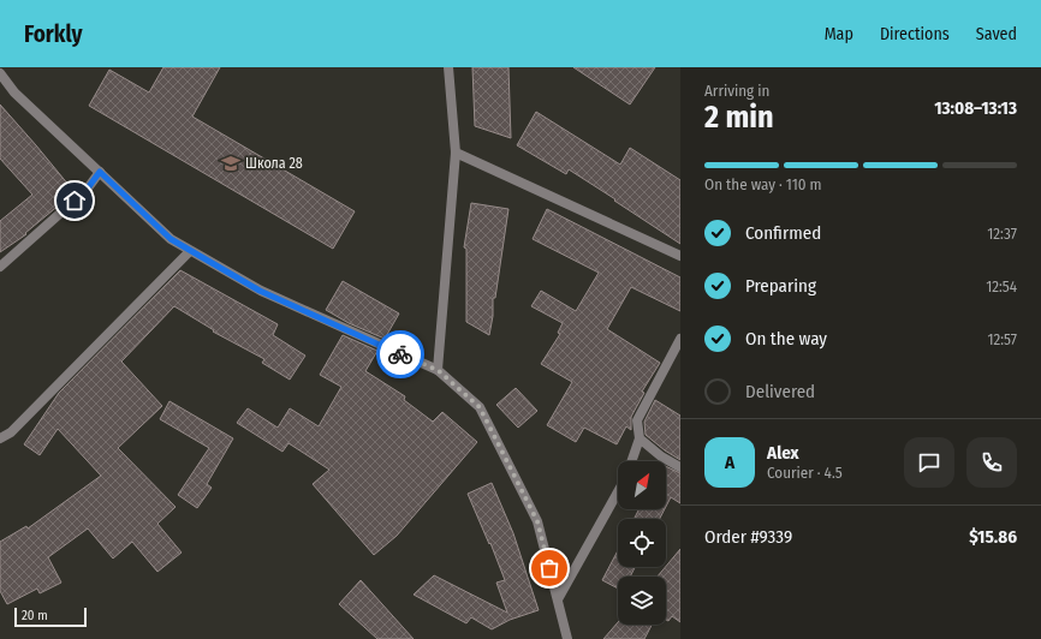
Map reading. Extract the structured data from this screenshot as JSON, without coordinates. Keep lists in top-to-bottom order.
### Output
{
  "places": {
    "school or university": ["Школа 28"]
  },
  "scale_bar": "20 m",
  "north": "top right",
  "page": {
    "header": "Forkly",
    "nav": ["Map", "Directions", "Saved"],
    "heading": ["2 min", "Arriving in", "13:08–13:13"],
    "panel": [
      "Alex",
      "Courier · 4.5",
      "Order #9339",
      "$15.86"
    ],
    "bar": "On the way · 110 m",
    "list": [
      ["Confirmed", "12:37"],
      ["Preparing", "12:54"],
      ["On the way", "12:57"],
      "Delivered"
    ],
    "round": "A",
    "scale": "20 m"
  }
}
